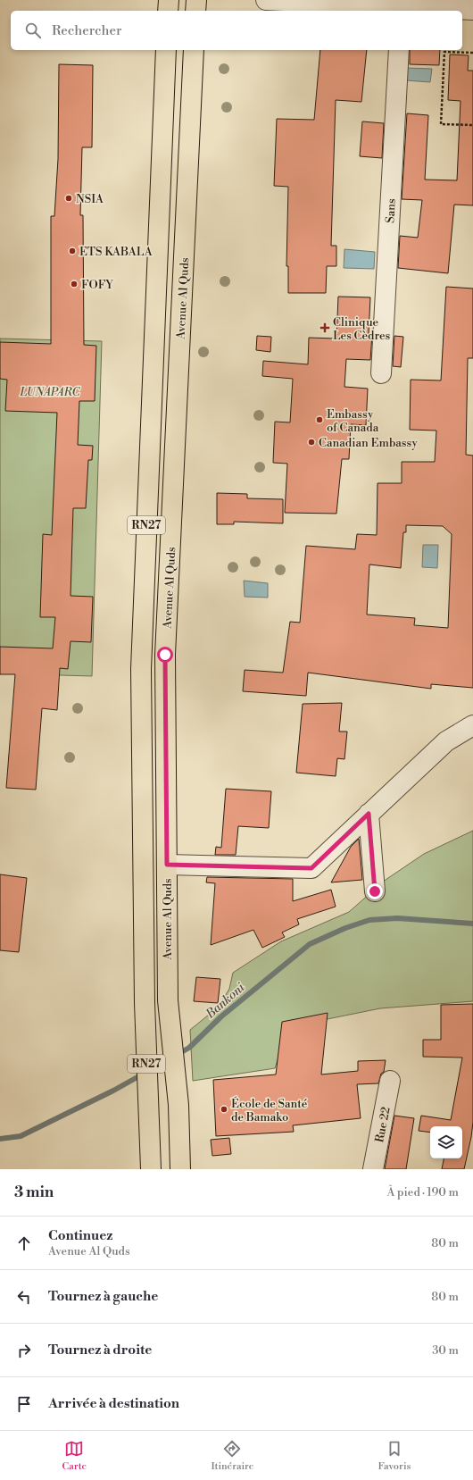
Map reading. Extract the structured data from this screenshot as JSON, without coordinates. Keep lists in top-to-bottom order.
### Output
{
  "streets": {
    "main road": ["Avenue Al Quds", "RN27"],
    "street": ["Sans", "Rue 22"]
  },
  "water": ["Bankoni"],
  "parks": ["LUNAPARC"],
  "places": {
    "other": [
      "NSIA",
      "ETS KABALA",
      "FOFY",
      "Embassy of Canada",
      "Canadian Embassy",
      "École de Santé de Bamako"
    ],
    "health": ["Clinique Les Cèdres"]
  },
  "page": {
    "search": "Rechercher",
    "heading": ["3 min", "À pied · 190 m"],
    "list": [
      ["Continuez", "Avenue Al Quds", "80 m"],
      ["Tournez à gauche", "80 m"],
      ["Tournez à droite", "30 m"],
      "Arrivée à destination"
    ],
    "nav": ["Carte", "Itinéraire", "Favoris"]
  }
}
